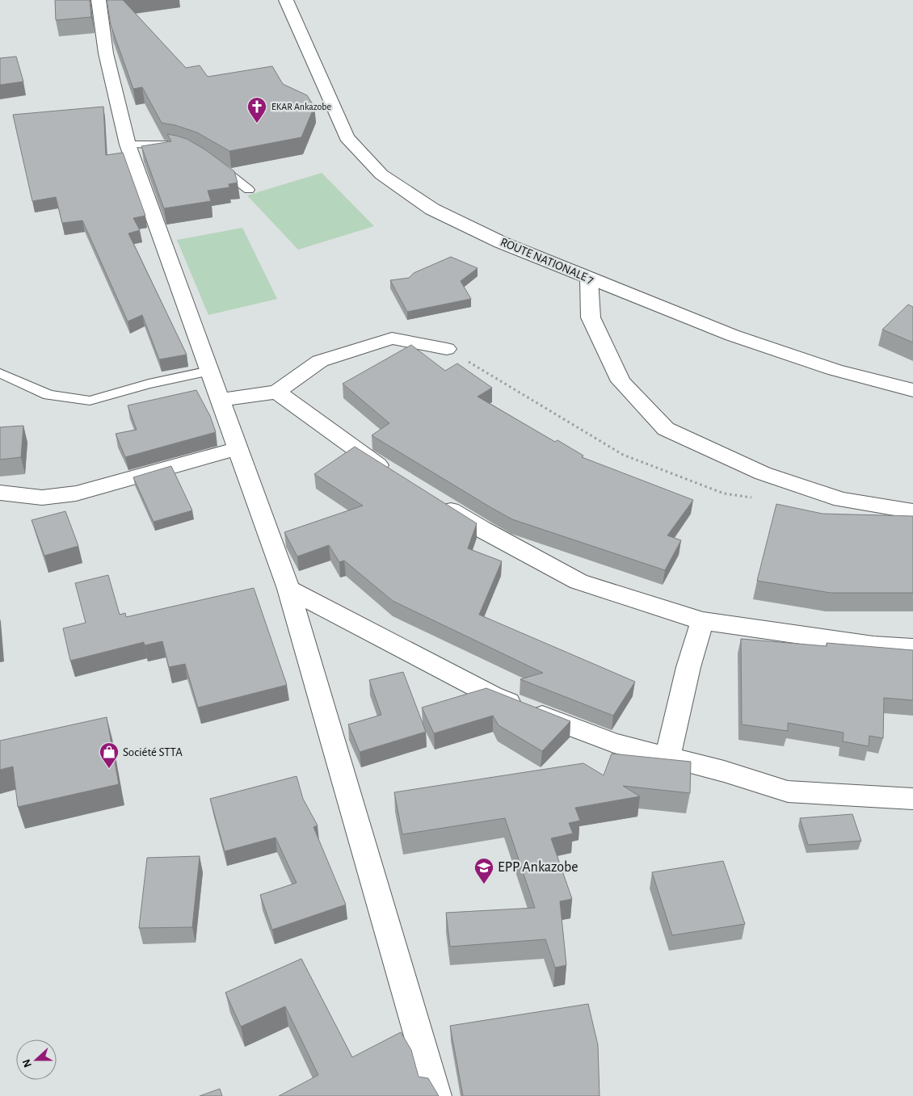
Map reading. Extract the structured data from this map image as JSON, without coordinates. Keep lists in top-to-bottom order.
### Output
{
  "streets": {
    "street": ["ROUTE NATIONALE 7"]
  },
  "places": {
    "church": ["EKAR Ankazobe"],
    "shop": ["Société STTA"],
    "school or university": ["EPP Ankazobe"]
  },
  "north": "left"
}
